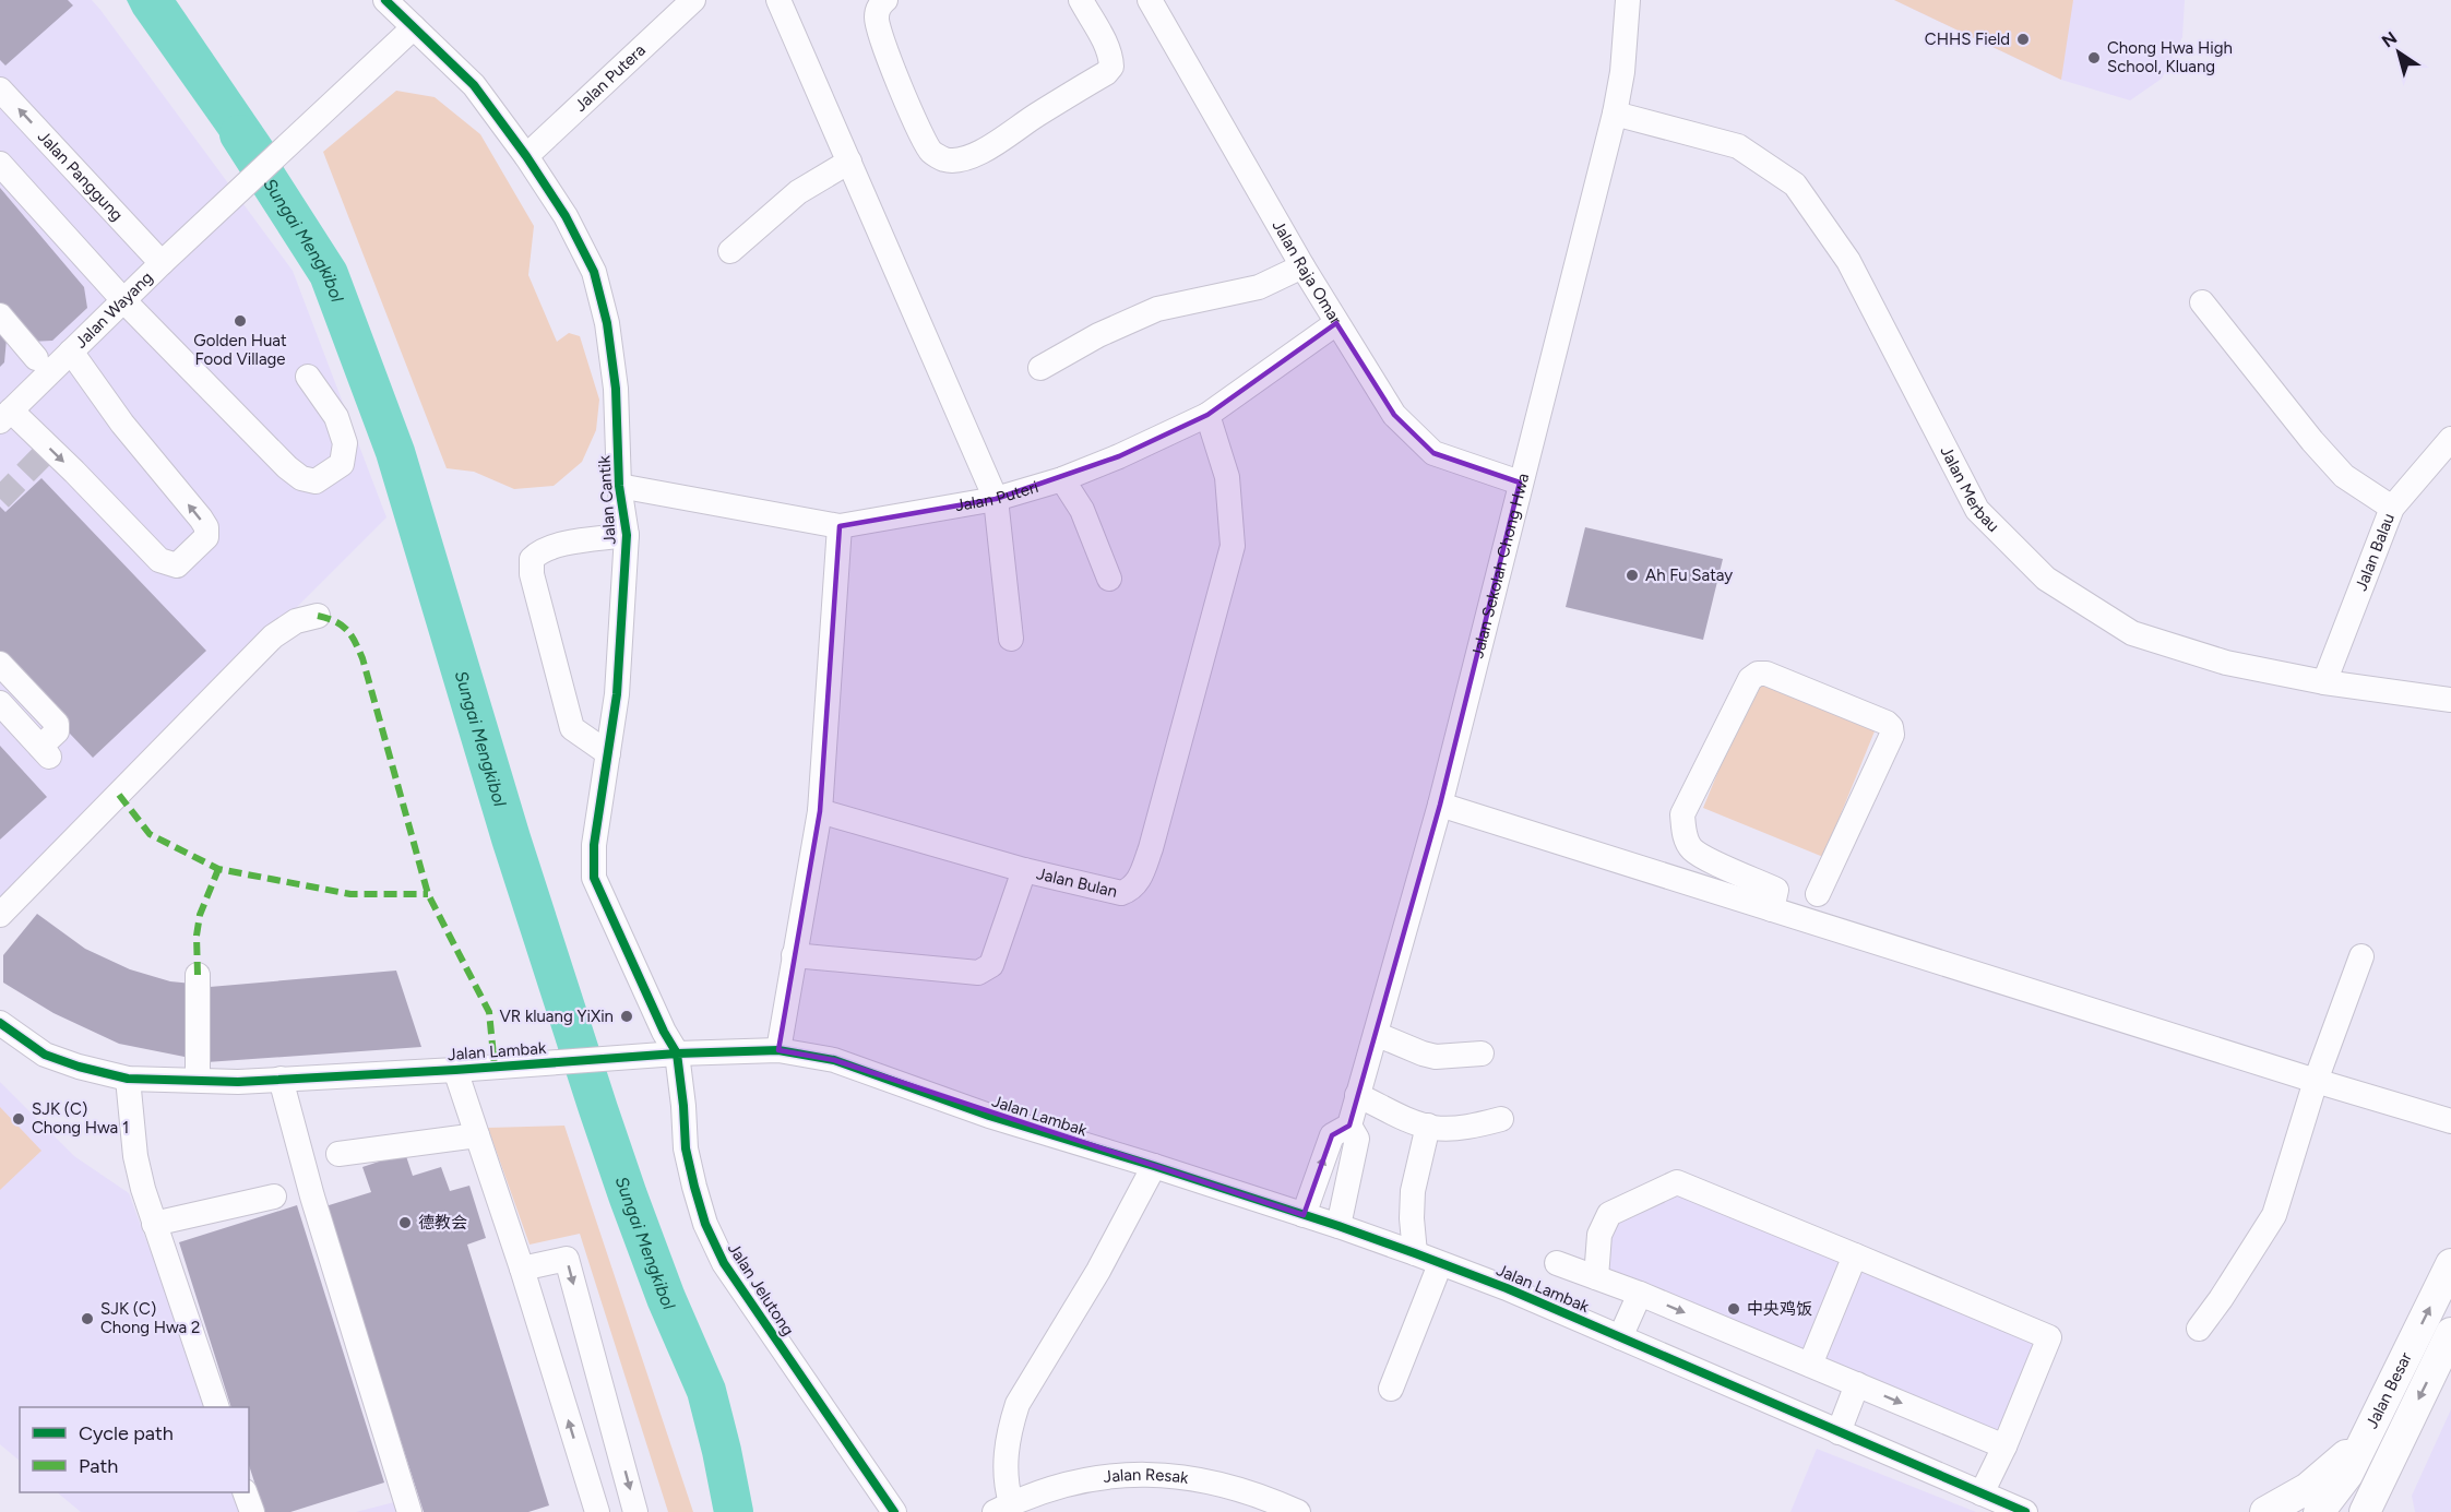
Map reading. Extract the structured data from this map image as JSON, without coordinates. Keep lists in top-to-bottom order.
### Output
{
  "streets": {
    "main road": ["Jalan Besar"],
    "street": [
      "Jalan Putera",
      "Jalan Panggung",
      "Jalan Raja Omar",
      "Jalan Wayang",
      "Jalan Merbau",
      "Jalan Puteri",
      "Jalan Cantik",
      "Jalan Balau",
      "Jalan Sekolah Chong Hwa",
      "Jalan Bulan",
      "Jalan Lambak",
      "Jalan Jelutong",
      "Jalan Resak"
    ]
  },
  "crossings": [
    ["Jalan Putera", "Jalan Cantik"],
    ["Jalan Panggung", "Jalan Wayang"],
    ["Jalan Raja Omar", "Jalan Puteri"],
    ["Jalan Raja Omar", "Jalan Sekolah Chong Hwa"],
    ["Jalan Wayang", "Jalan Cantik"],
    ["Jalan Merbau", "Jalan Balau"],
    ["Jalan Merbau", "Jalan Sekolah Chong Hwa"],
    ["Jalan Puteri", "Jalan Cantik"],
    ["Jalan Puteri", "Jalan Bulan"],
    ["Jalan Cantik", "Jalan Lambak"],
    ["Jalan Cantik", "Jalan Jelutong"],
    ["Jalan Sekolah Chong Hwa", "Jalan Lambak"],
    ["Jalan Lambak", "Jalan Jelutong"]
  ],
  "water": ["Sungai Mengkibol"],
  "places": [
    "CHHS Field",
    "Chong Hwa High School, Kluang",
    "Golden Huat Food Village",
    "Ah Fu Satay",
    "VR kluang YiXin",
    "SJK (C) Chong Hwa 1",
    "德教会",
    "中央鸡饭",
    "SJK (C) Chong Hwa 2"
  ],
  "legend": ["Cycle path", "Path"],
  "north": "top left"
}
